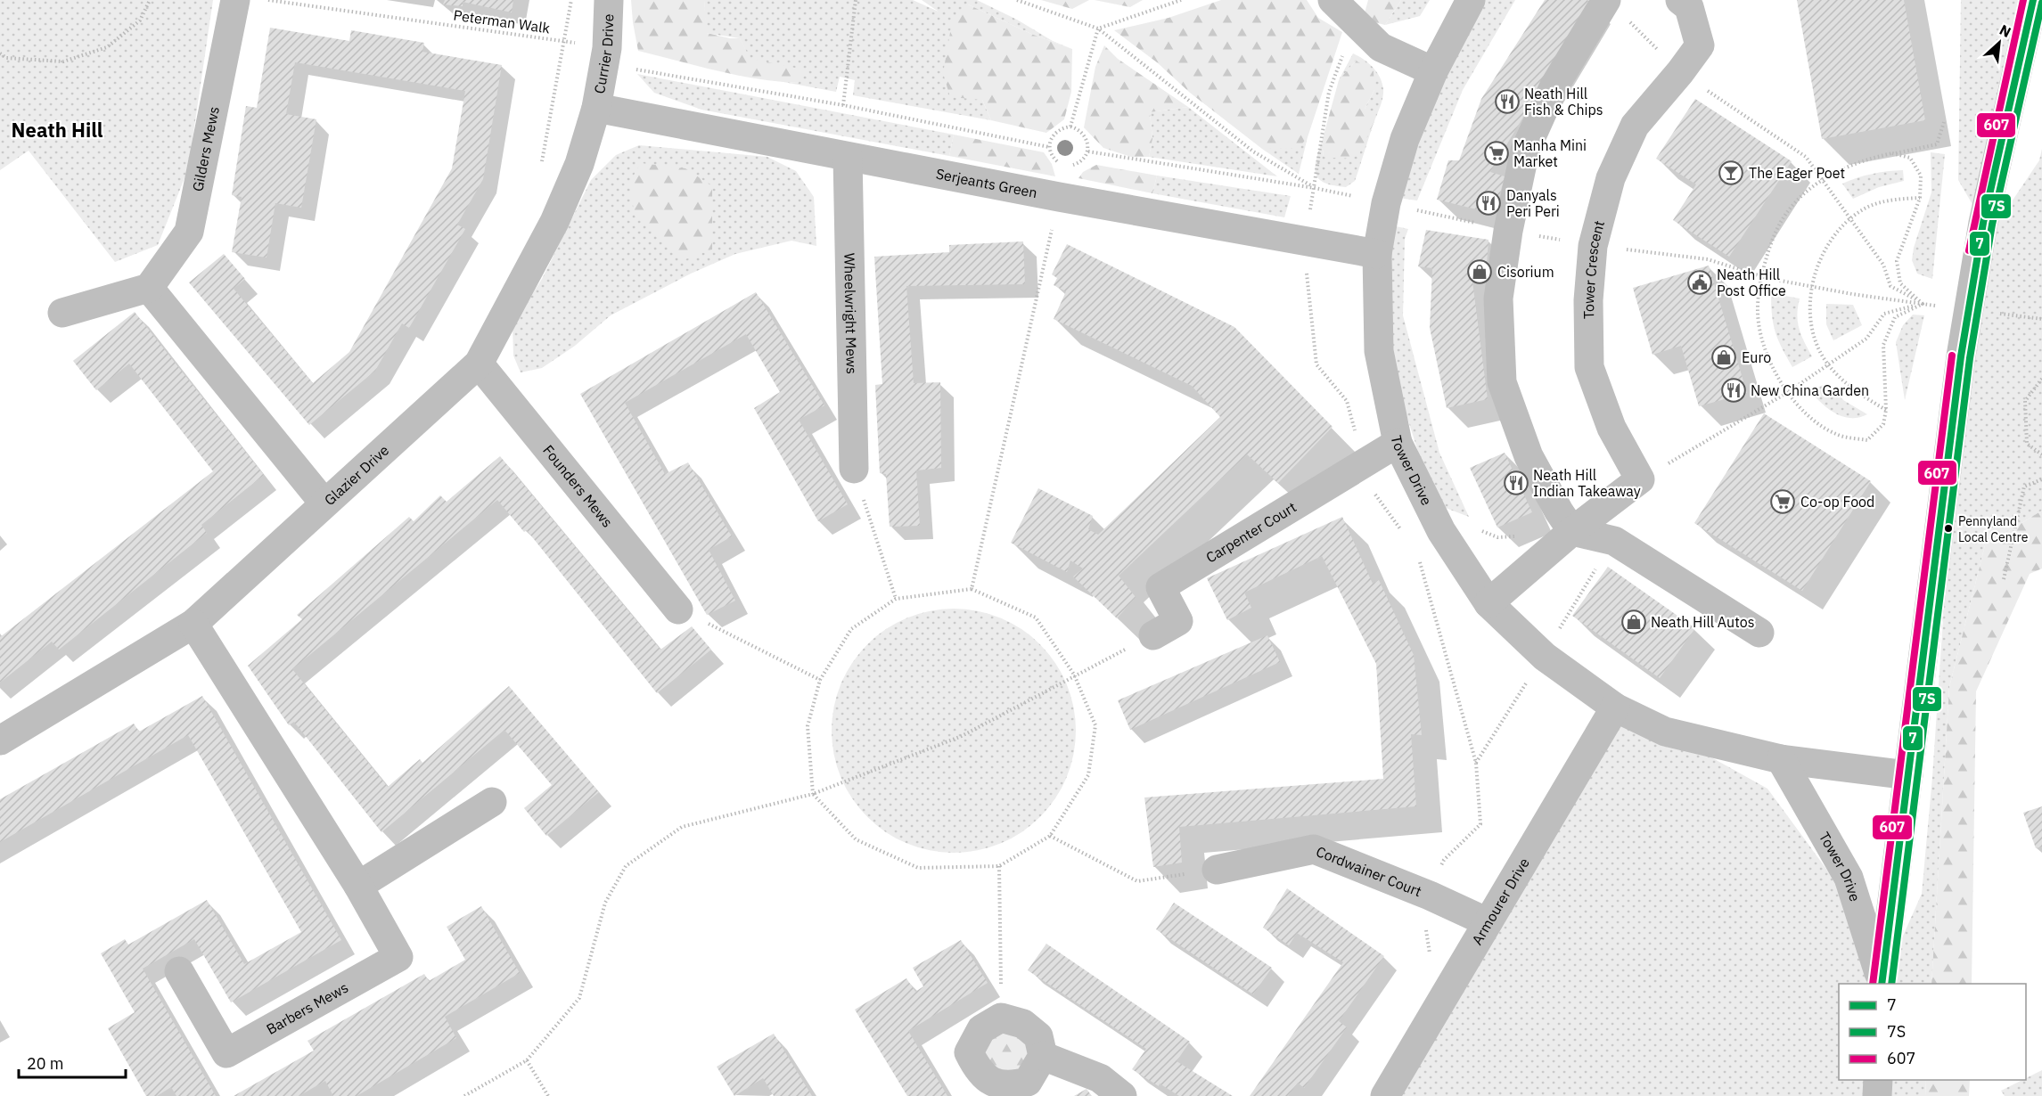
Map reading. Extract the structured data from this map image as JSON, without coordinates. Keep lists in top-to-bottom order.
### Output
{
  "streets": {
    "street": [
      "Currier Drive",
      "Gilders Mews",
      "Serjeants Green",
      "Tower Crescent",
      "Wheelwright Mews",
      "Tower Drive",
      "Glazier Drive",
      "Founders Mews",
      "Carpenter Court",
      "Cordwainer Court",
      "Armourer Drive",
      "Barbers Mews"
    ],
    "path": ["Peterman Walk"]
  },
  "crossings": [
    ["Peterman Walk", "Currier Drive"],
    ["Currier Drive", "Serjeants Green"],
    ["Currier Drive", "Glazier Drive"],
    ["Serjeants Green", "Wheelwright Mews"],
    ["Serjeants Green", "Tower Drive"],
    ["Serjeants Green", "Glazier Drive"],
    ["Tower Drive", "Carpenter Court"],
    ["Tower Drive", "Armourer Drive"],
    ["Glazier Drive", "Founders Mews"],
    ["Glazier Drive", "Barbers Mews"],
    ["Cordwainer Court", "Armourer Drive"]
  ],
  "districts": ["Neath Hill"],
  "places": {
    "restaurant": [
      "Neath Hill Fish & Chips",
      "Danyals Peri Peri",
      "New China Garden",
      "Neath Hill Indian Takeaway"
    ],
    "supermarket": ["Manha Mini Market", "Co-op Food"],
    "bar": ["The Eager Poet"],
    "shop": ["Cisorium", "Euro", "Neath Hill Autos"],
    "public building": ["Neath Hill Post Office"],
    "other": ["Pennyland Local Centre"]
  },
  "lines": ["transit line 7", "transit line 607", "transit line 7S"],
  "legend": ["7", "7S", "607"],
  "scale_bar": "20 m",
  "north": "top right"
}
